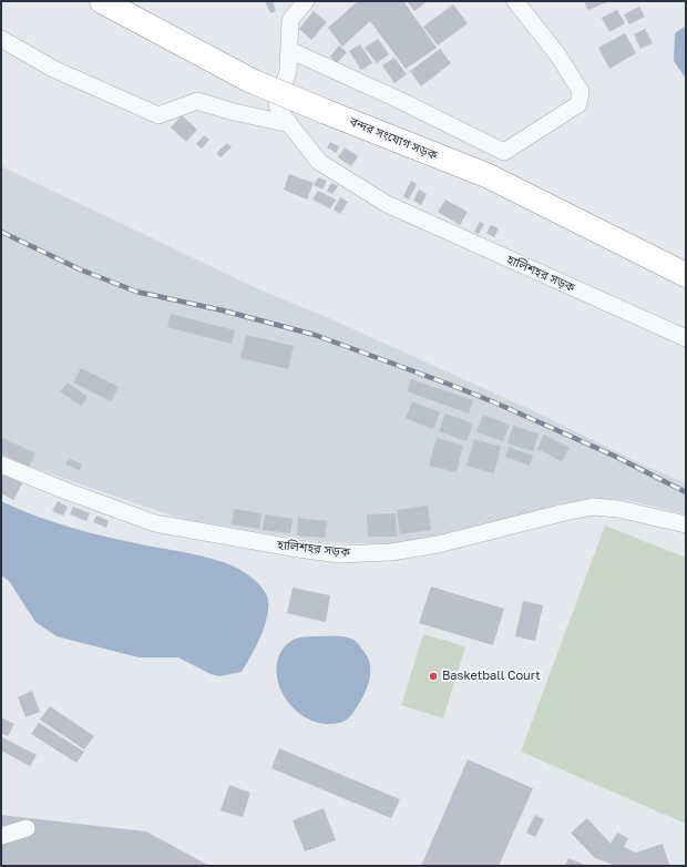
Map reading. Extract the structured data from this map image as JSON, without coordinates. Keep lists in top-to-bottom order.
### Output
{
  "streets": {
    "highway": ["বন্দর সংযোগ সড়ক"],
    "street": ["হালিশহর সড়ক"]
  },
  "places": ["Basketball Court"]
}
